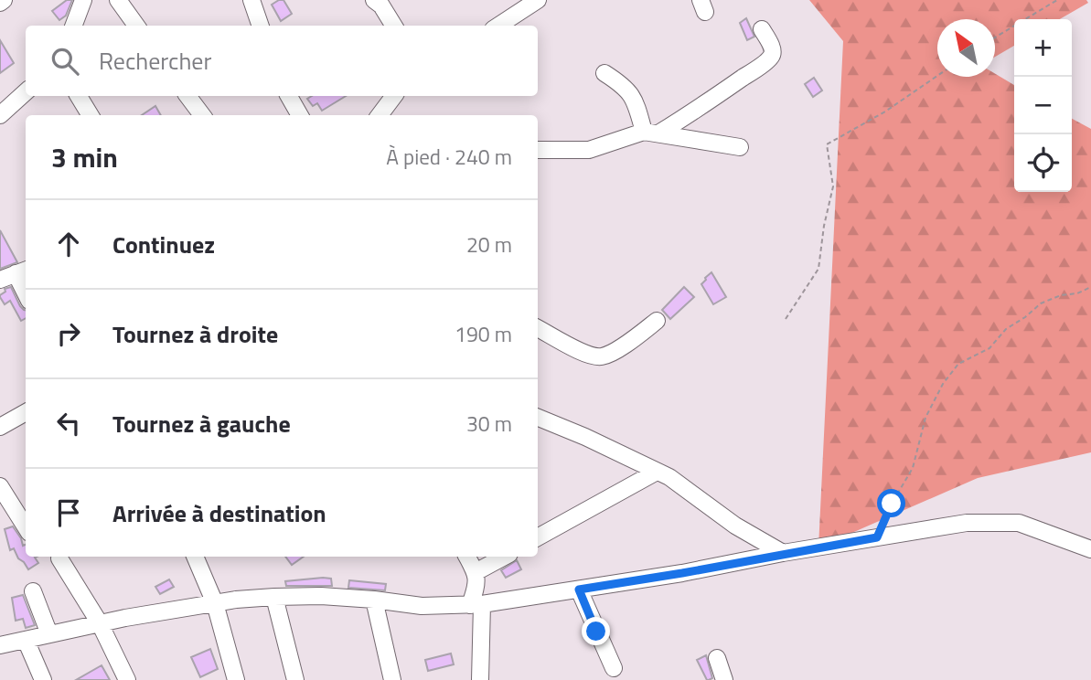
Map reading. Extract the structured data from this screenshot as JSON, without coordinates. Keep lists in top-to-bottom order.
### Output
{
  "north": "top left",
  "page": {
    "map_buttons": ["+", "−"],
    "search": "Rechercher",
    "heading": ["3 min", "À pied · 240 m"],
    "list": [
      ["Continuez", "20 m"],
      ["Tournez à droite", "190 m"],
      ["Tournez à gauche", "30 m"],
      "Arrivée à destination"
    ]
  }
}
